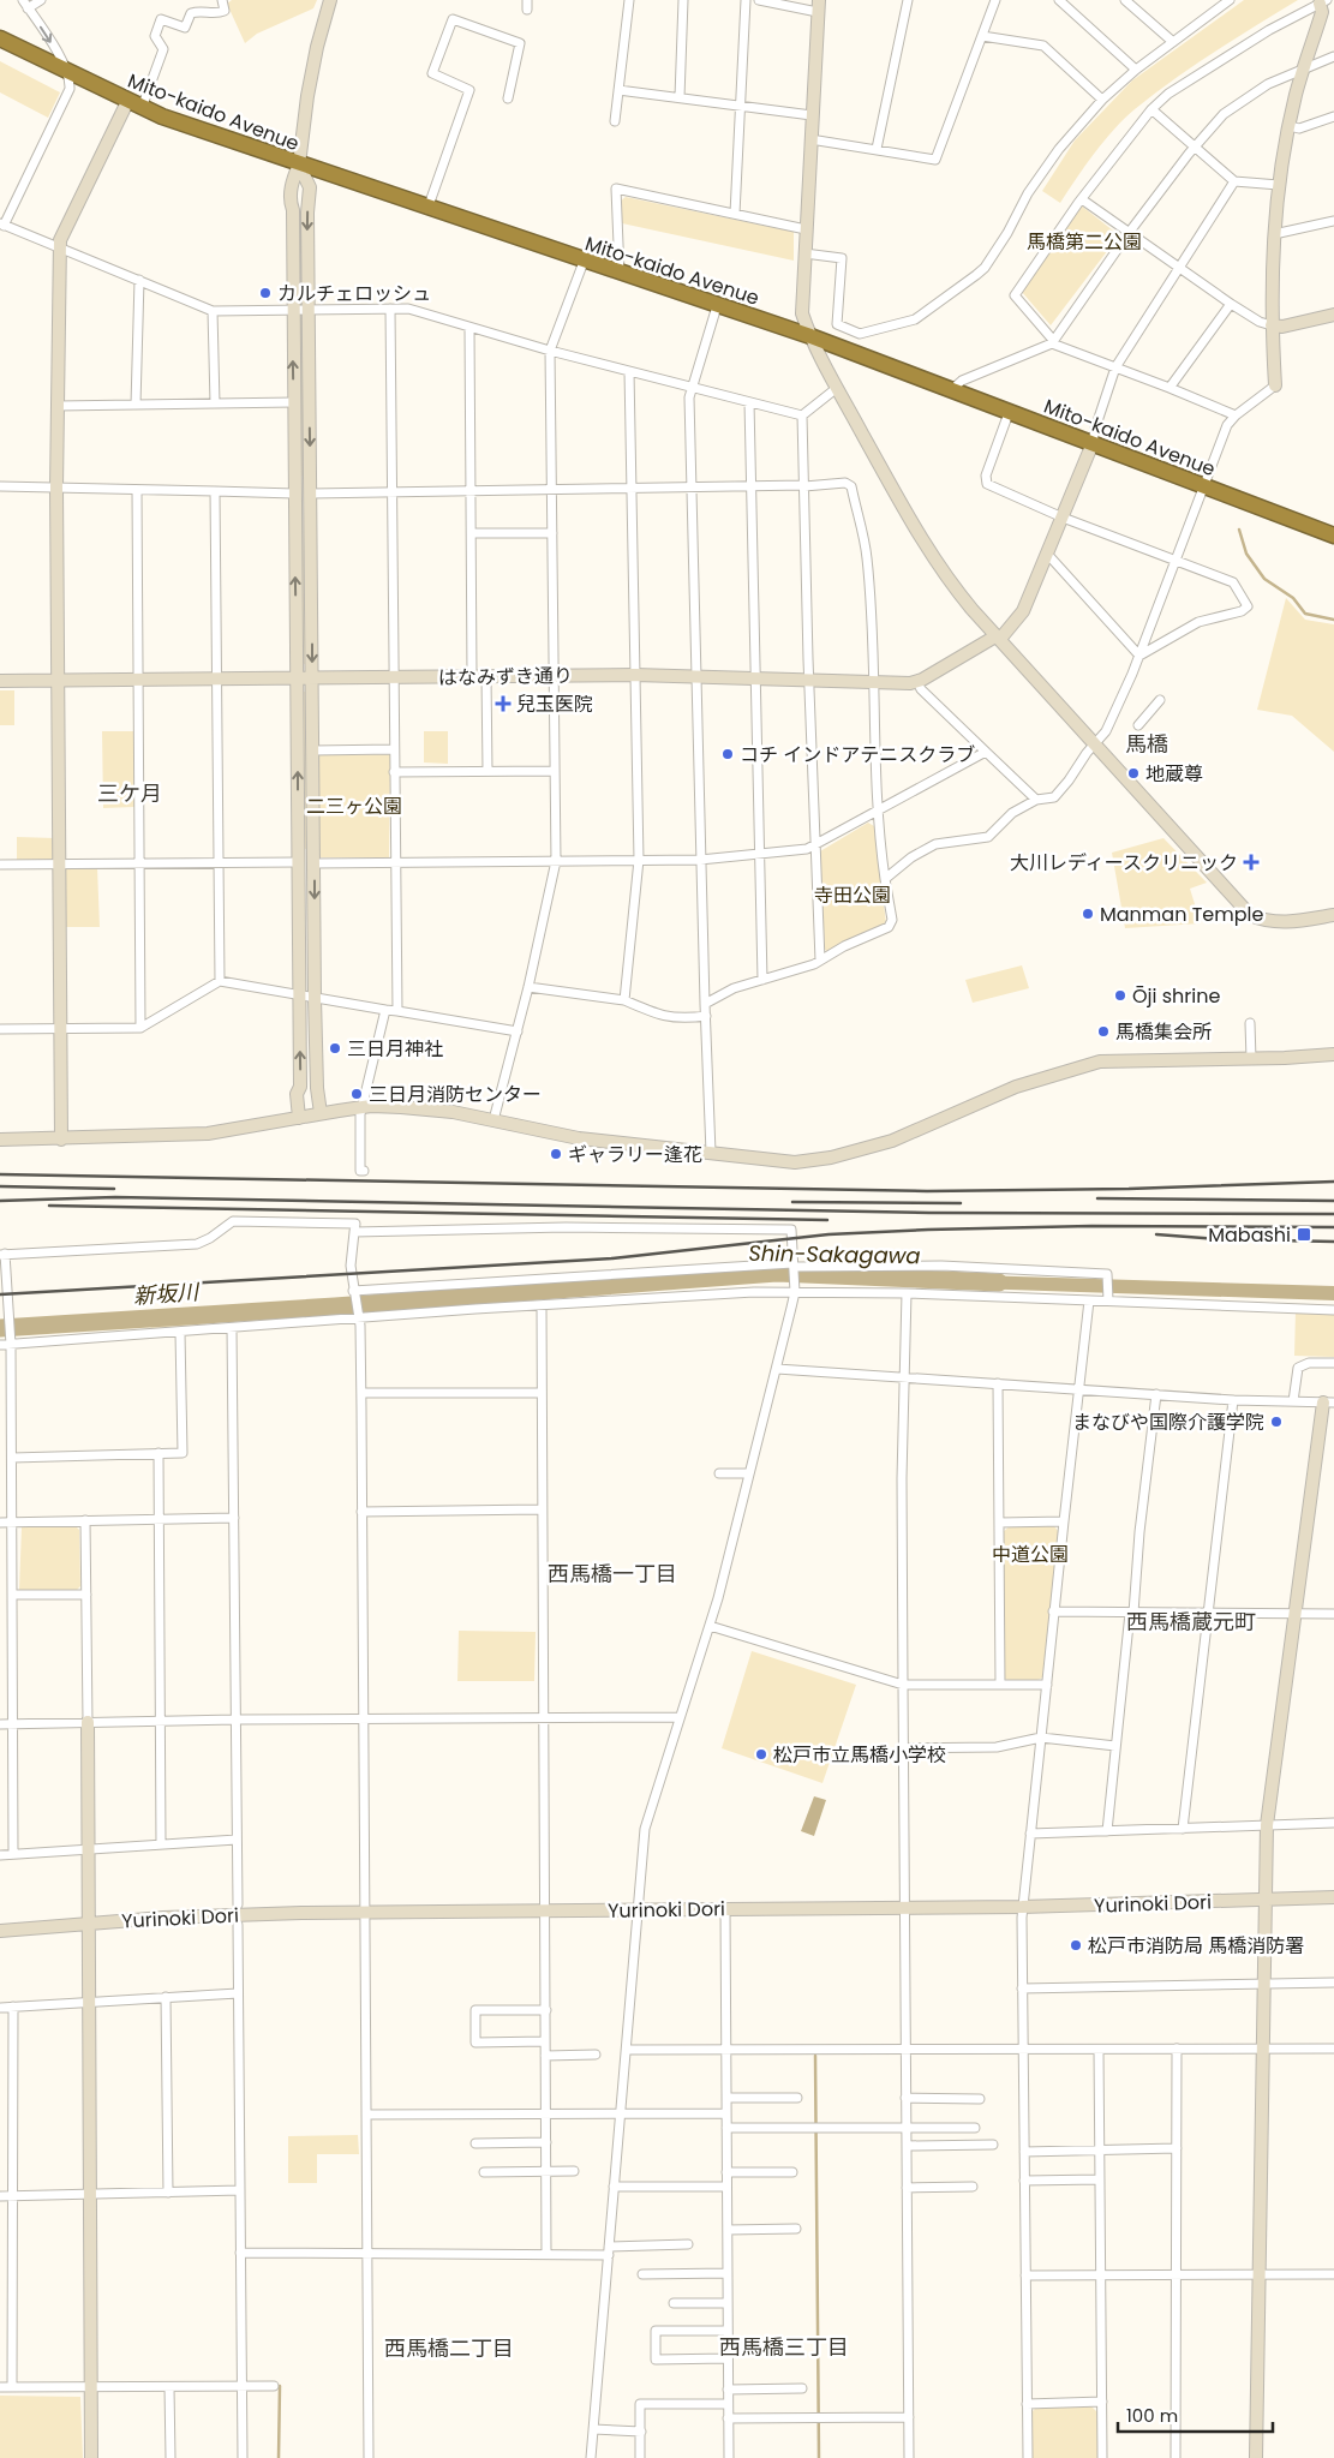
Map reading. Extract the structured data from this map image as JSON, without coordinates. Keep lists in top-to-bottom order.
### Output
{
  "streets": {
    "highway": ["Mito-kaido Avenue"],
    "street": ["はなみずき通り", "Yurinoki Dori"]
  },
  "crossings": [
    ["Mito-kaido Avenue", "はなみずき通り"]
  ],
  "districts": [
    "馬橋",
    "三ケ月",
    "西馬橋一丁目",
    "西馬橋蔵元町",
    "西馬橋三丁目",
    "西馬橋二丁目"
  ],
  "water": ["Shin-Sakagawa", "新坂川"],
  "parks": [
    "馬橋第二公園",
    "二三ヶ公園",
    "寺田公園",
    "中道公園"
  ],
  "places": {
    "other": [
      "カルチェロッシュ",
      "コチ インドアテニスクラブ",
      "地蔵尊",
      "Manman Temple",
      "Ōji shrine",
      "馬橋集会所",
      "三日月神社",
      "三日月消防センター",
      "ギャラリー逢花",
      "まなびや国際介護学院",
      "松戸市立馬橋小学校",
      "松戸市消防局 馬橋消防署"
    ],
    "health": ["兒玉医院", "大川レディースクリニック"],
    "transit": ["Mabashi"]
  },
  "scale_bar": "100 m"
}
